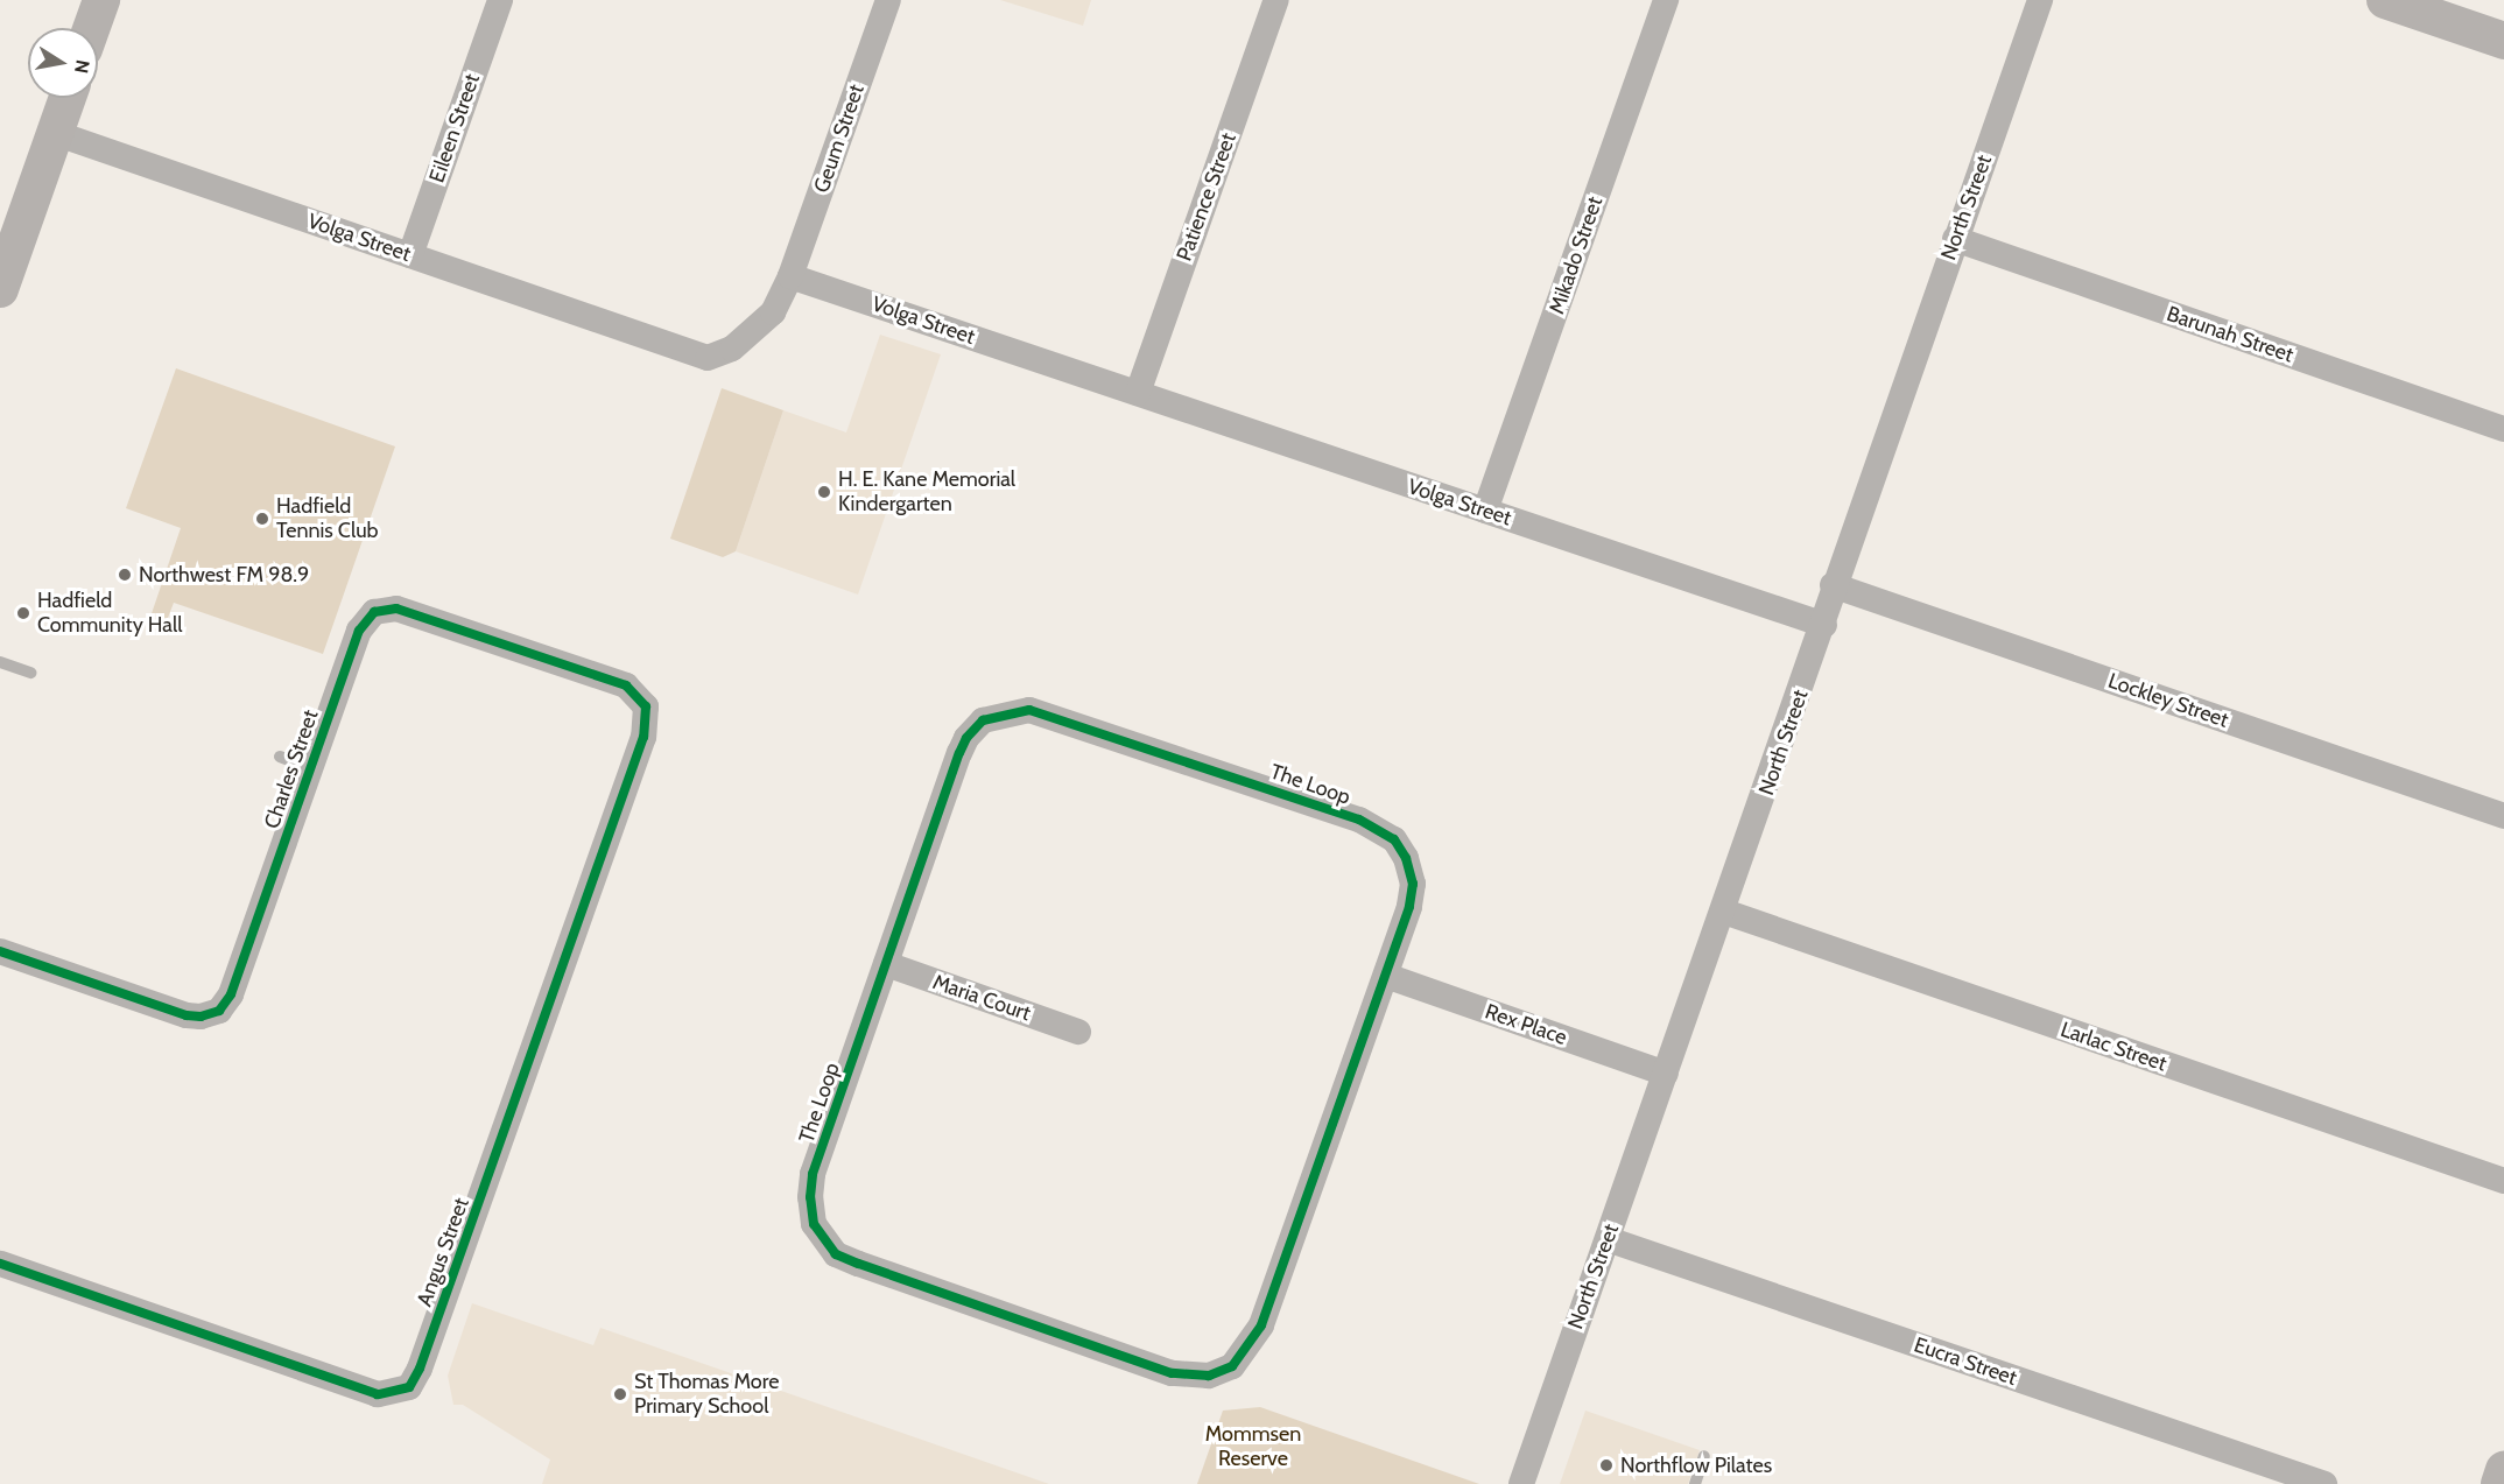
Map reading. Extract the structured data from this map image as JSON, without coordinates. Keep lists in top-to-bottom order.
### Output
{
  "streets": {
    "street": [
      "Eileen Street",
      "Geum Street",
      "Patience Street",
      "North Street",
      "Volga Street",
      "Mikado Street",
      "Barunah Street",
      "Lockley Street",
      "Charles Street",
      "The Loop",
      "Maria Court",
      "Rex Place",
      "Larlac Street",
      "Angus Street",
      "Eucra Street"
    ]
  },
  "crossings": [
    ["Eileen Street", "Volga Street"],
    ["Geum Street", "Volga Street"],
    ["Patience Street", "Volga Street"],
    ["North Street", "Volga Street"],
    ["North Street", "Barunah Street"],
    ["North Street", "Lockley Street"],
    ["North Street", "Rex Place"],
    ["North Street", "Larlac Street"],
    ["North Street", "Eucra Street"],
    ["Volga Street", "Mikado Street"],
    ["Charles Street", "Angus Street"],
    ["The Loop", "Maria Court"],
    ["The Loop", "Rex Place"]
  ],
  "parks": ["Mommsen Reserve"],
  "places": [
    "H. E. Kane Memorial Kindergarten",
    "Hadfield Tennis Club",
    "Northwest FM 98.9",
    "Hadfield Community Hall",
    "St Thomas More Primary School",
    "Northflow Pilates"
  ],
  "north": "right"
}
